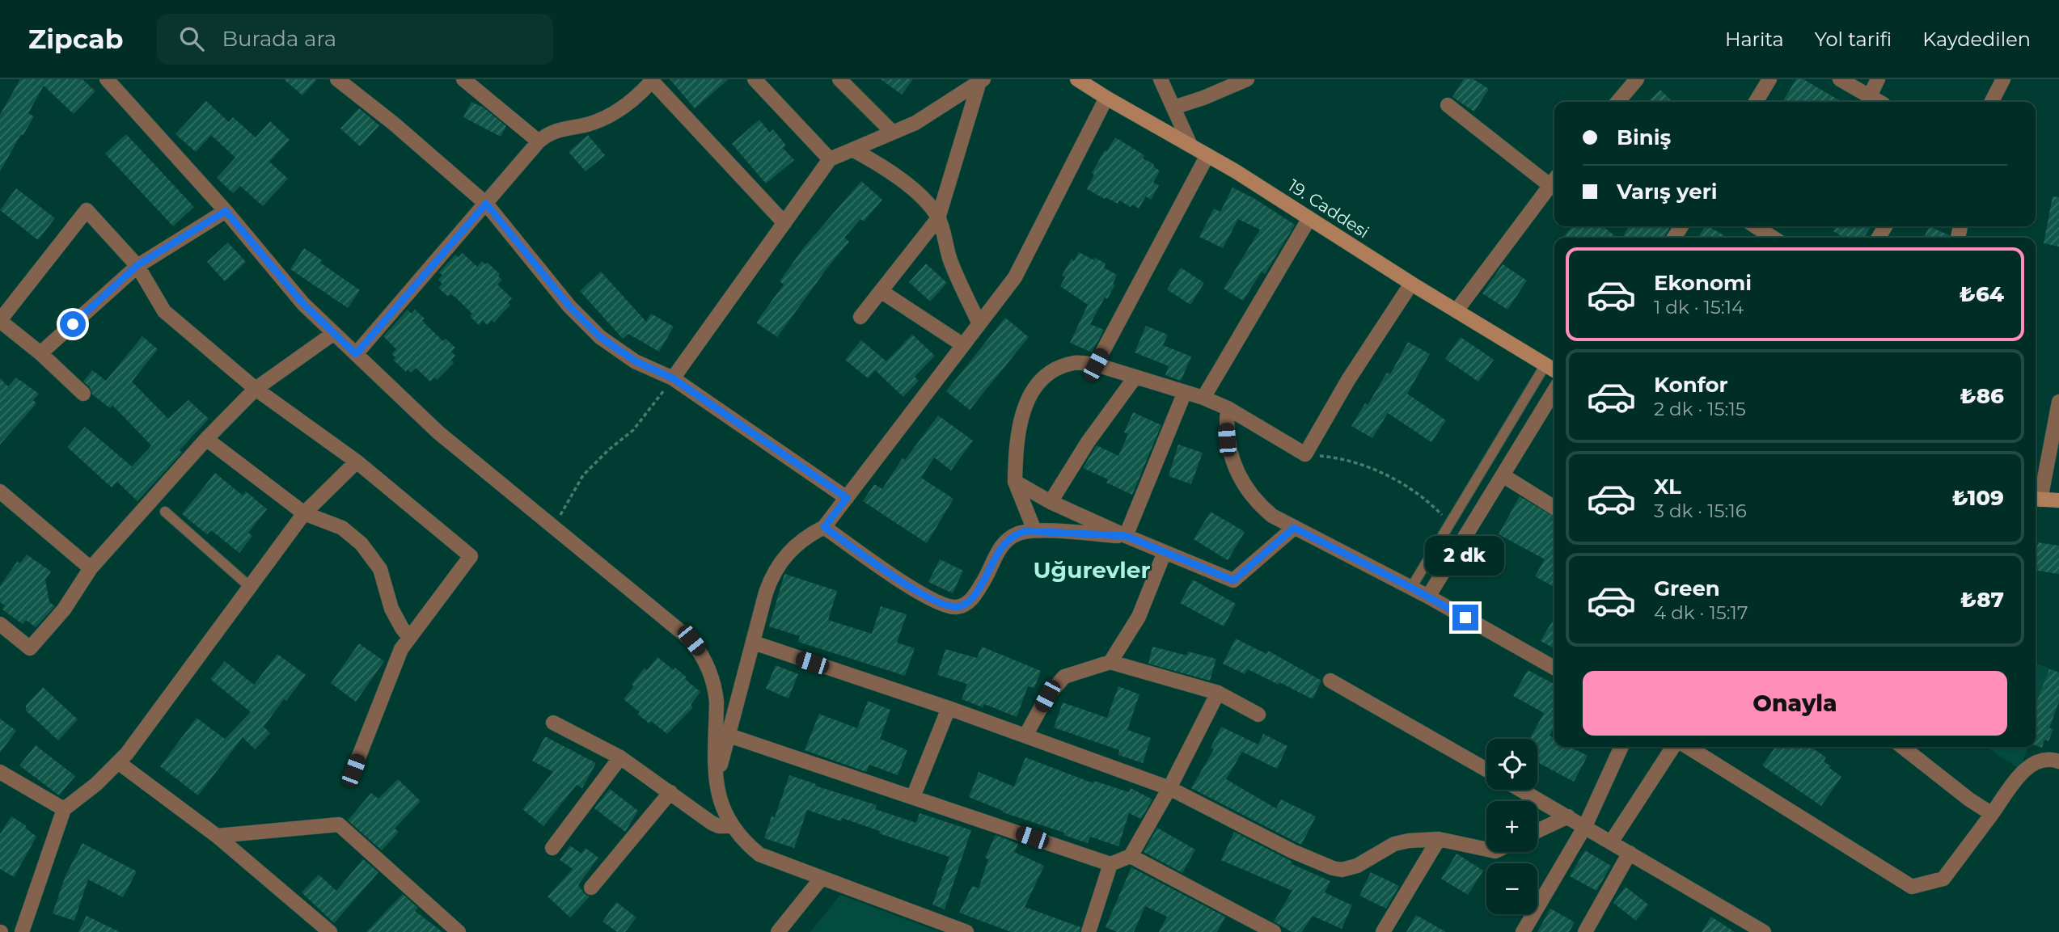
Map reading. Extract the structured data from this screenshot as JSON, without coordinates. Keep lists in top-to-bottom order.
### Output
{
  "streets": {
    "street": ["19. Caddesi"]
  },
  "districts": ["Uğurevler"],
  "page": {
    "header": "Zipcab",
    "search": "Burada ara",
    "nav": ["Harita", "Yol tarifi", "Kaydedilen"],
    "banner": ["Biniş", "Varış yeri"],
    "list": [
      {
        "name": "Ekonomi",
        "note": "1 dk · 15:14",
        "value": "₺64"
      },
      {
        "name": "Konfor",
        "note": "2 dk · 15:15",
        "value": "₺86"
      },
      {
        "name": "XL",
        "note": "3 dk · 15:16",
        "value": "₺109"
      },
      {
        "name": "Green",
        "note": "4 dk · 15:17",
        "value": "₺87"
      }
    ],
    "bubble": "2 dk",
    "buttons": "Onayla",
    "map_buttons": ["+", "−"]
  }
}
